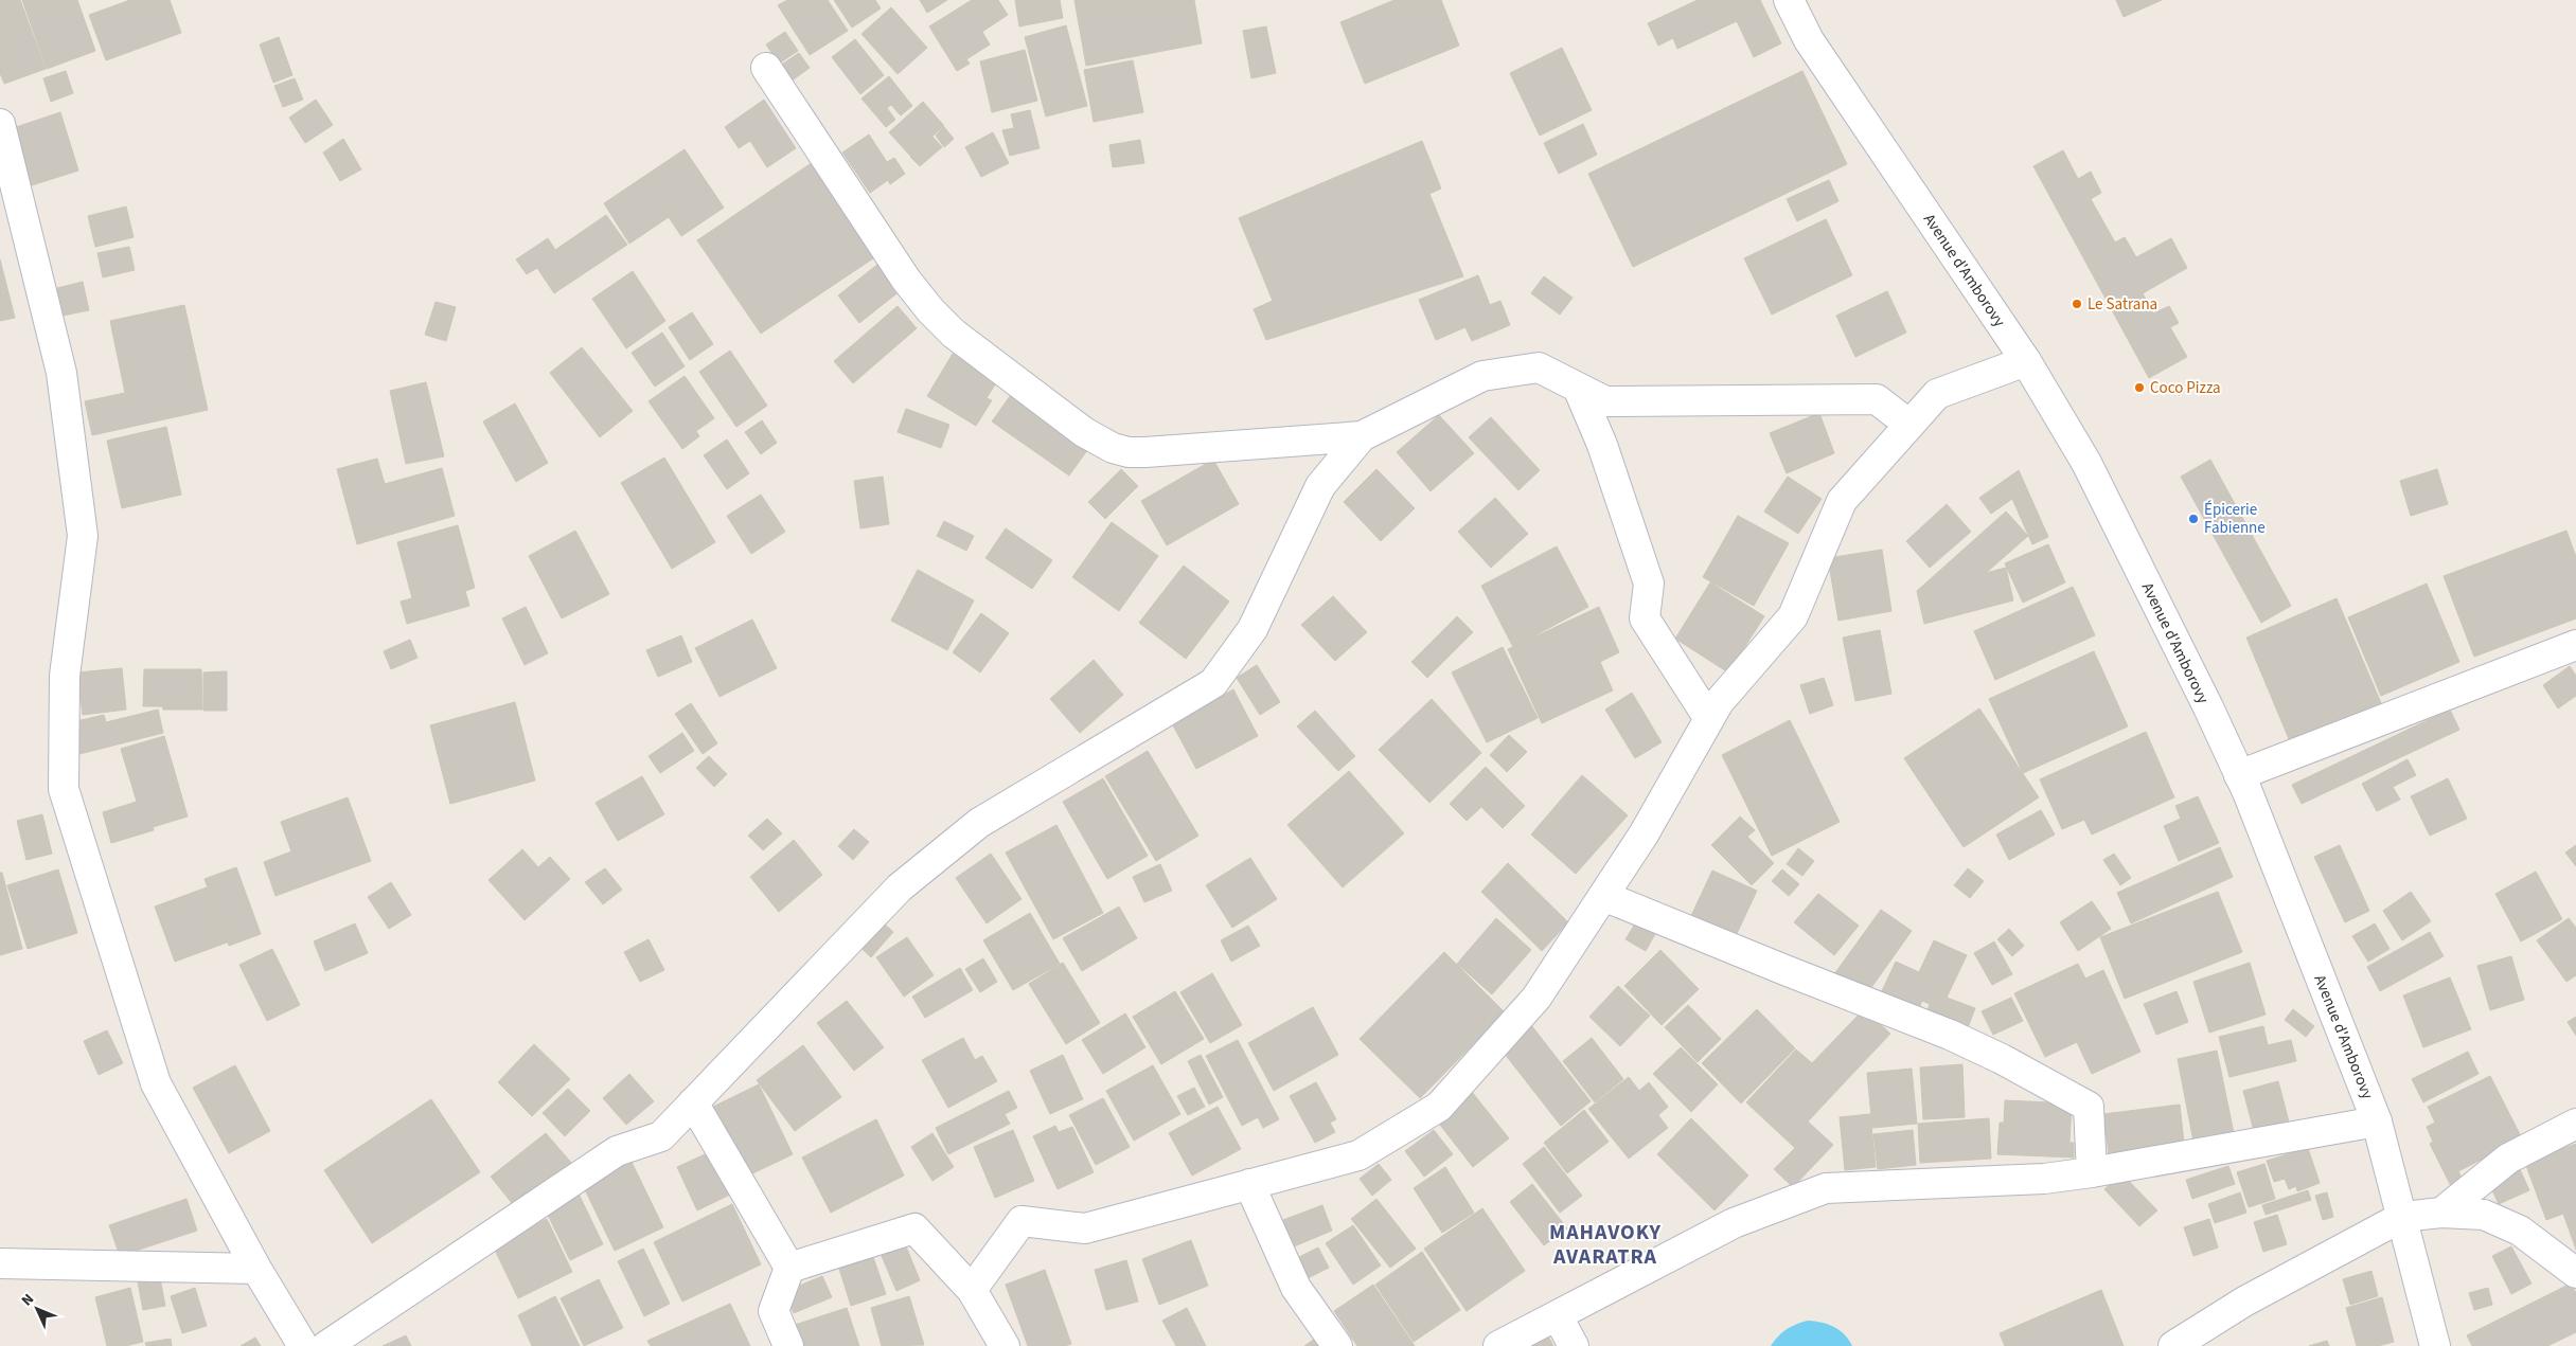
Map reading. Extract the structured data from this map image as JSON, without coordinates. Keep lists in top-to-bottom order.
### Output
{
  "streets": {
    "street": ["Avenue d'Amborovy"]
  },
  "districts": ["MAHAVOKY AVARATRA"],
  "places": ["Le Satrana", "Coco Pizza", "Épicerie Fabienne"],
  "north": "top left"
}
